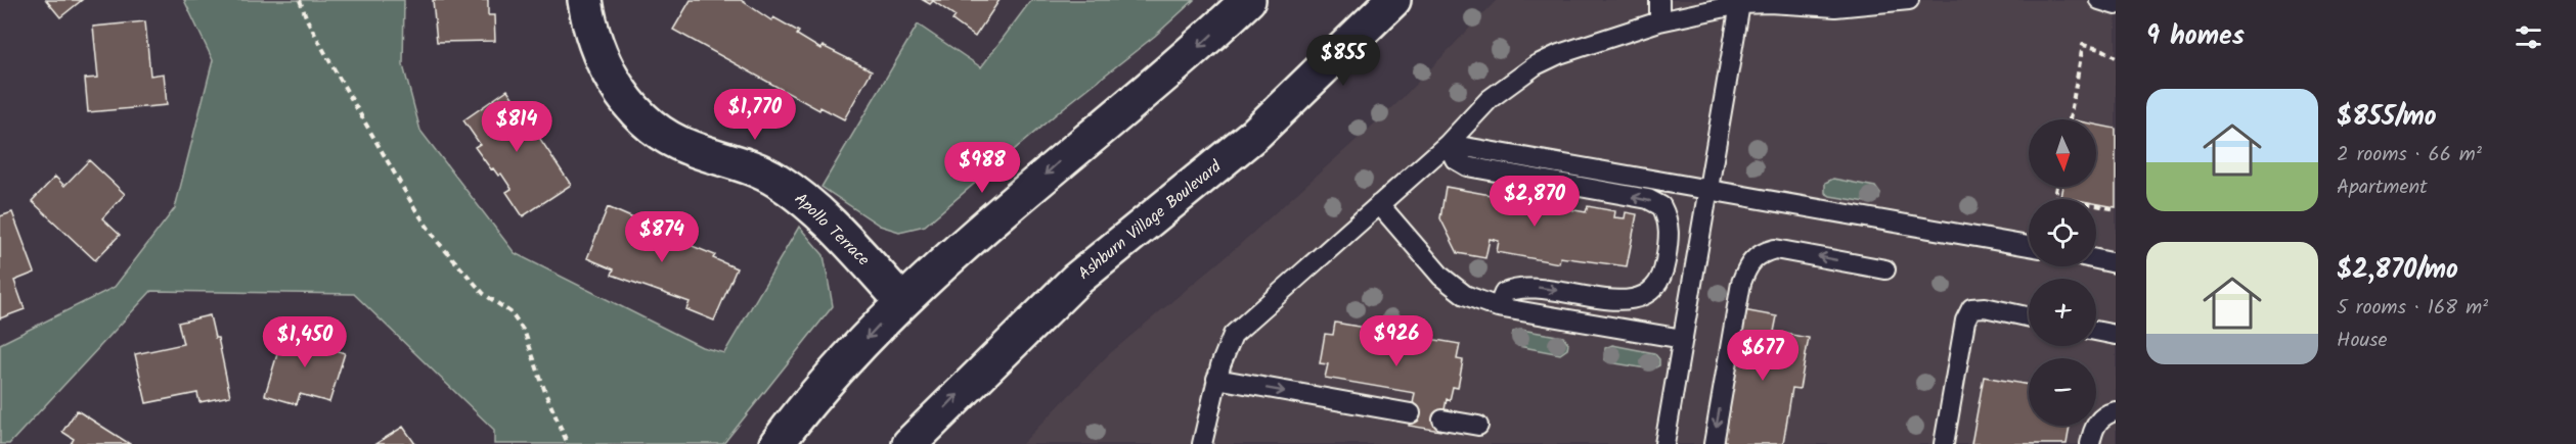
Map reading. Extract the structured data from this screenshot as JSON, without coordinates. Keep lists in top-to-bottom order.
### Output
{
  "streets": {
    "main road": ["Ashburn Village Boulevard", "Apollo Terrace"]
  },
  "north": "bottom",
  "page": {
    "heading": "9 homes",
    "price": [
      "$855",
      "$1,770",
      "$814",
      "$988",
      "$2,870",
      "$874",
      "$926",
      "$1,450",
      "$677"
    ],
    "list": [
      {
        "name": "$855/mo",
        "note": "2 rooms · 66 m² · Apartment"
      },
      {
        "name": "$2,870/mo",
        "note": "5 rooms · 168 m² · House"
      }
    ],
    "map_buttons": ["+", "−"]
  }
}
